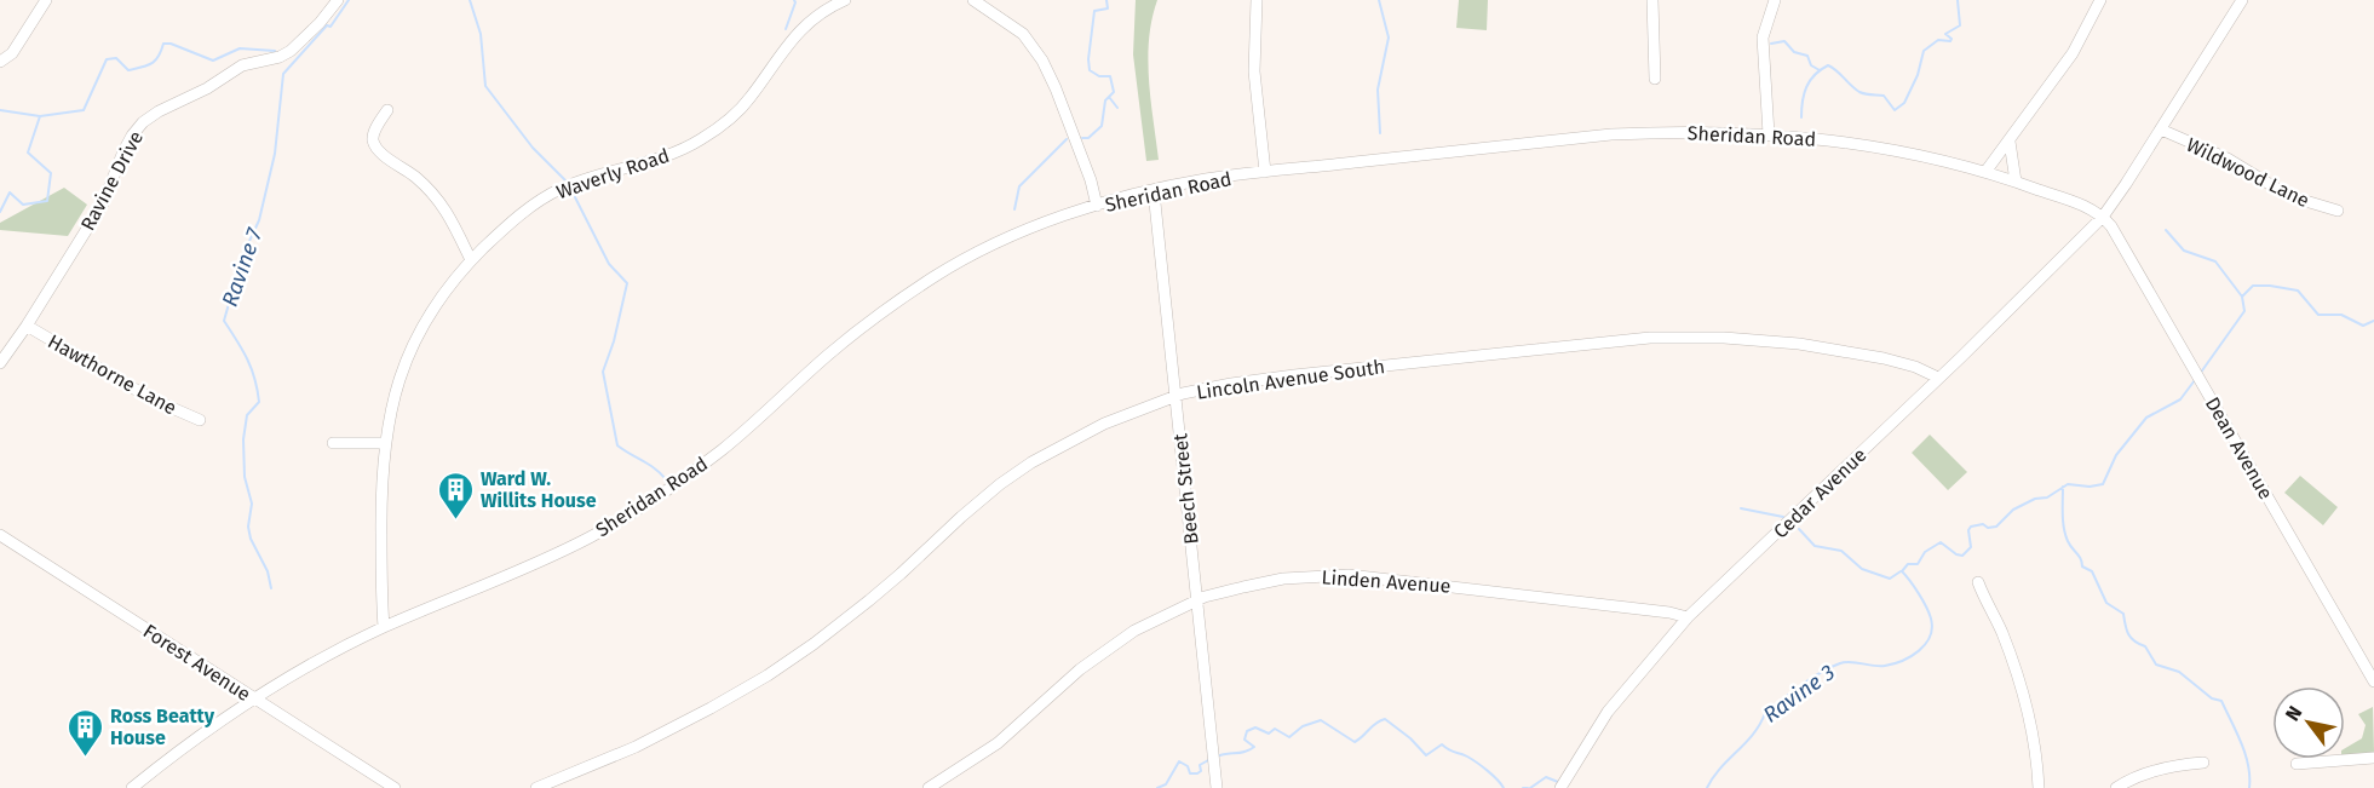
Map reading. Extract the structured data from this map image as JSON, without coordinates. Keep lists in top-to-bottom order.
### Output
{
  "streets": {
    "street": [
      "Sheridan Road",
      "Wildwood Lane",
      "Waverly Road",
      "Ravine Drive",
      "Hawthorne Lane",
      "Lincoln Avenue South",
      "Dean Avenue",
      "Beech Street",
      "Cedar Avenue",
      "Linden Avenue",
      "Forest Avenue"
    ]
  },
  "crossings": [
    ["Sheridan Road", "Waverly Road"],
    ["Sheridan Road", "Dean Avenue"],
    ["Sheridan Road", "Beech Street"],
    ["Sheridan Road", "Cedar Avenue"],
    ["Sheridan Road", "Forest Avenue"],
    ["Ravine Drive", "Hawthorne Lane"],
    ["Lincoln Avenue South", "Beech Street"],
    ["Lincoln Avenue South", "Cedar Avenue"],
    ["Dean Avenue", "Cedar Avenue"],
    ["Beech Street", "Linden Avenue"],
    ["Cedar Avenue", "Linden Avenue"]
  ],
  "water": ["Ravine 7", "Ravine 3"],
  "places": {
    "building": ["Ward W. Willits House", "Ross Beatty House"]
  },
  "north": "top left"
}
